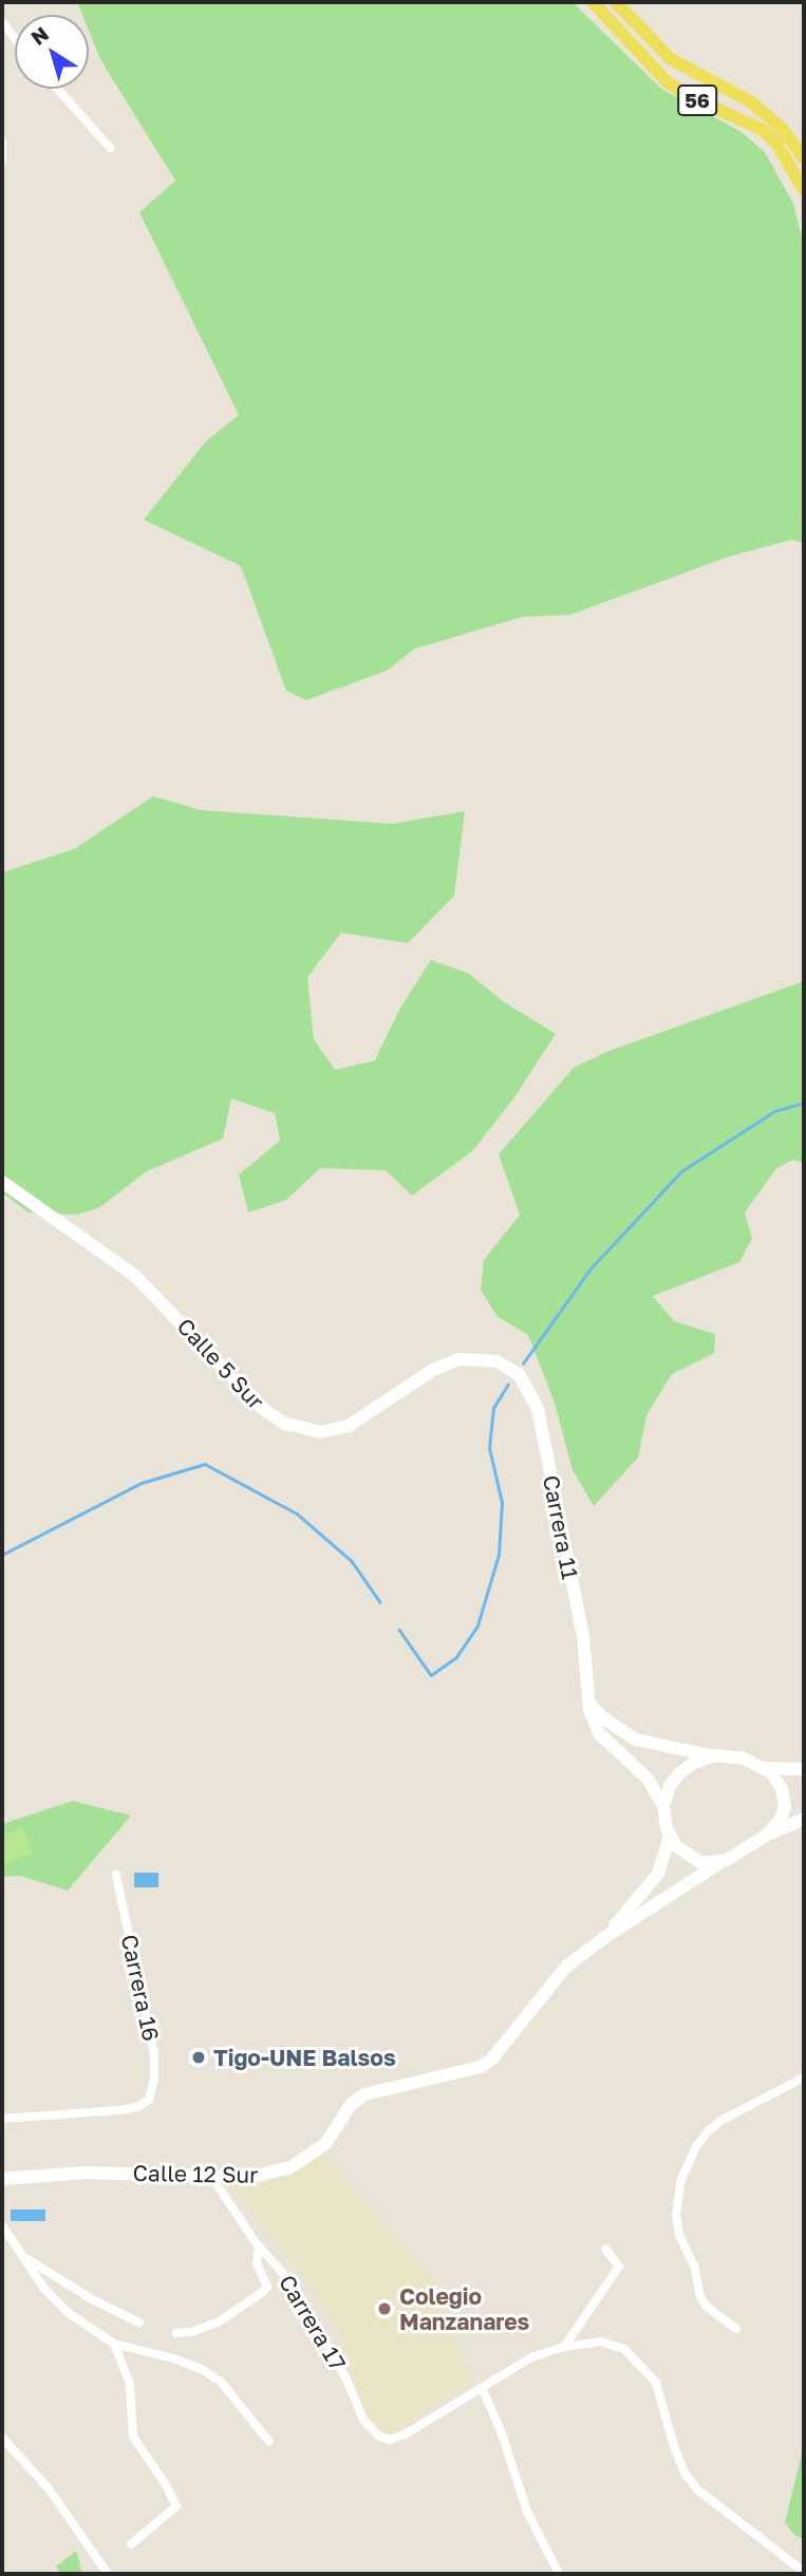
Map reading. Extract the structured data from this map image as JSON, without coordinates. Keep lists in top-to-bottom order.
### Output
{
  "streets": {
    "main road": [
      "56",
      "Calle 5 Sur",
      "Carrera 11",
      "Calle 12 Sur"
    ],
    "street": ["Carrera 16", "Carrera 17"]
  },
  "crossings": [
    ["Calle 5 Sur", "Carrera 11"],
    ["Carrera 11", "Calle 12 Sur"],
    ["Calle 12 Sur", "Carrera 17"]
  ],
  "places": ["Tigo-UNE Balsos", "Colegio Manzanares"],
  "north": "top left"
}
